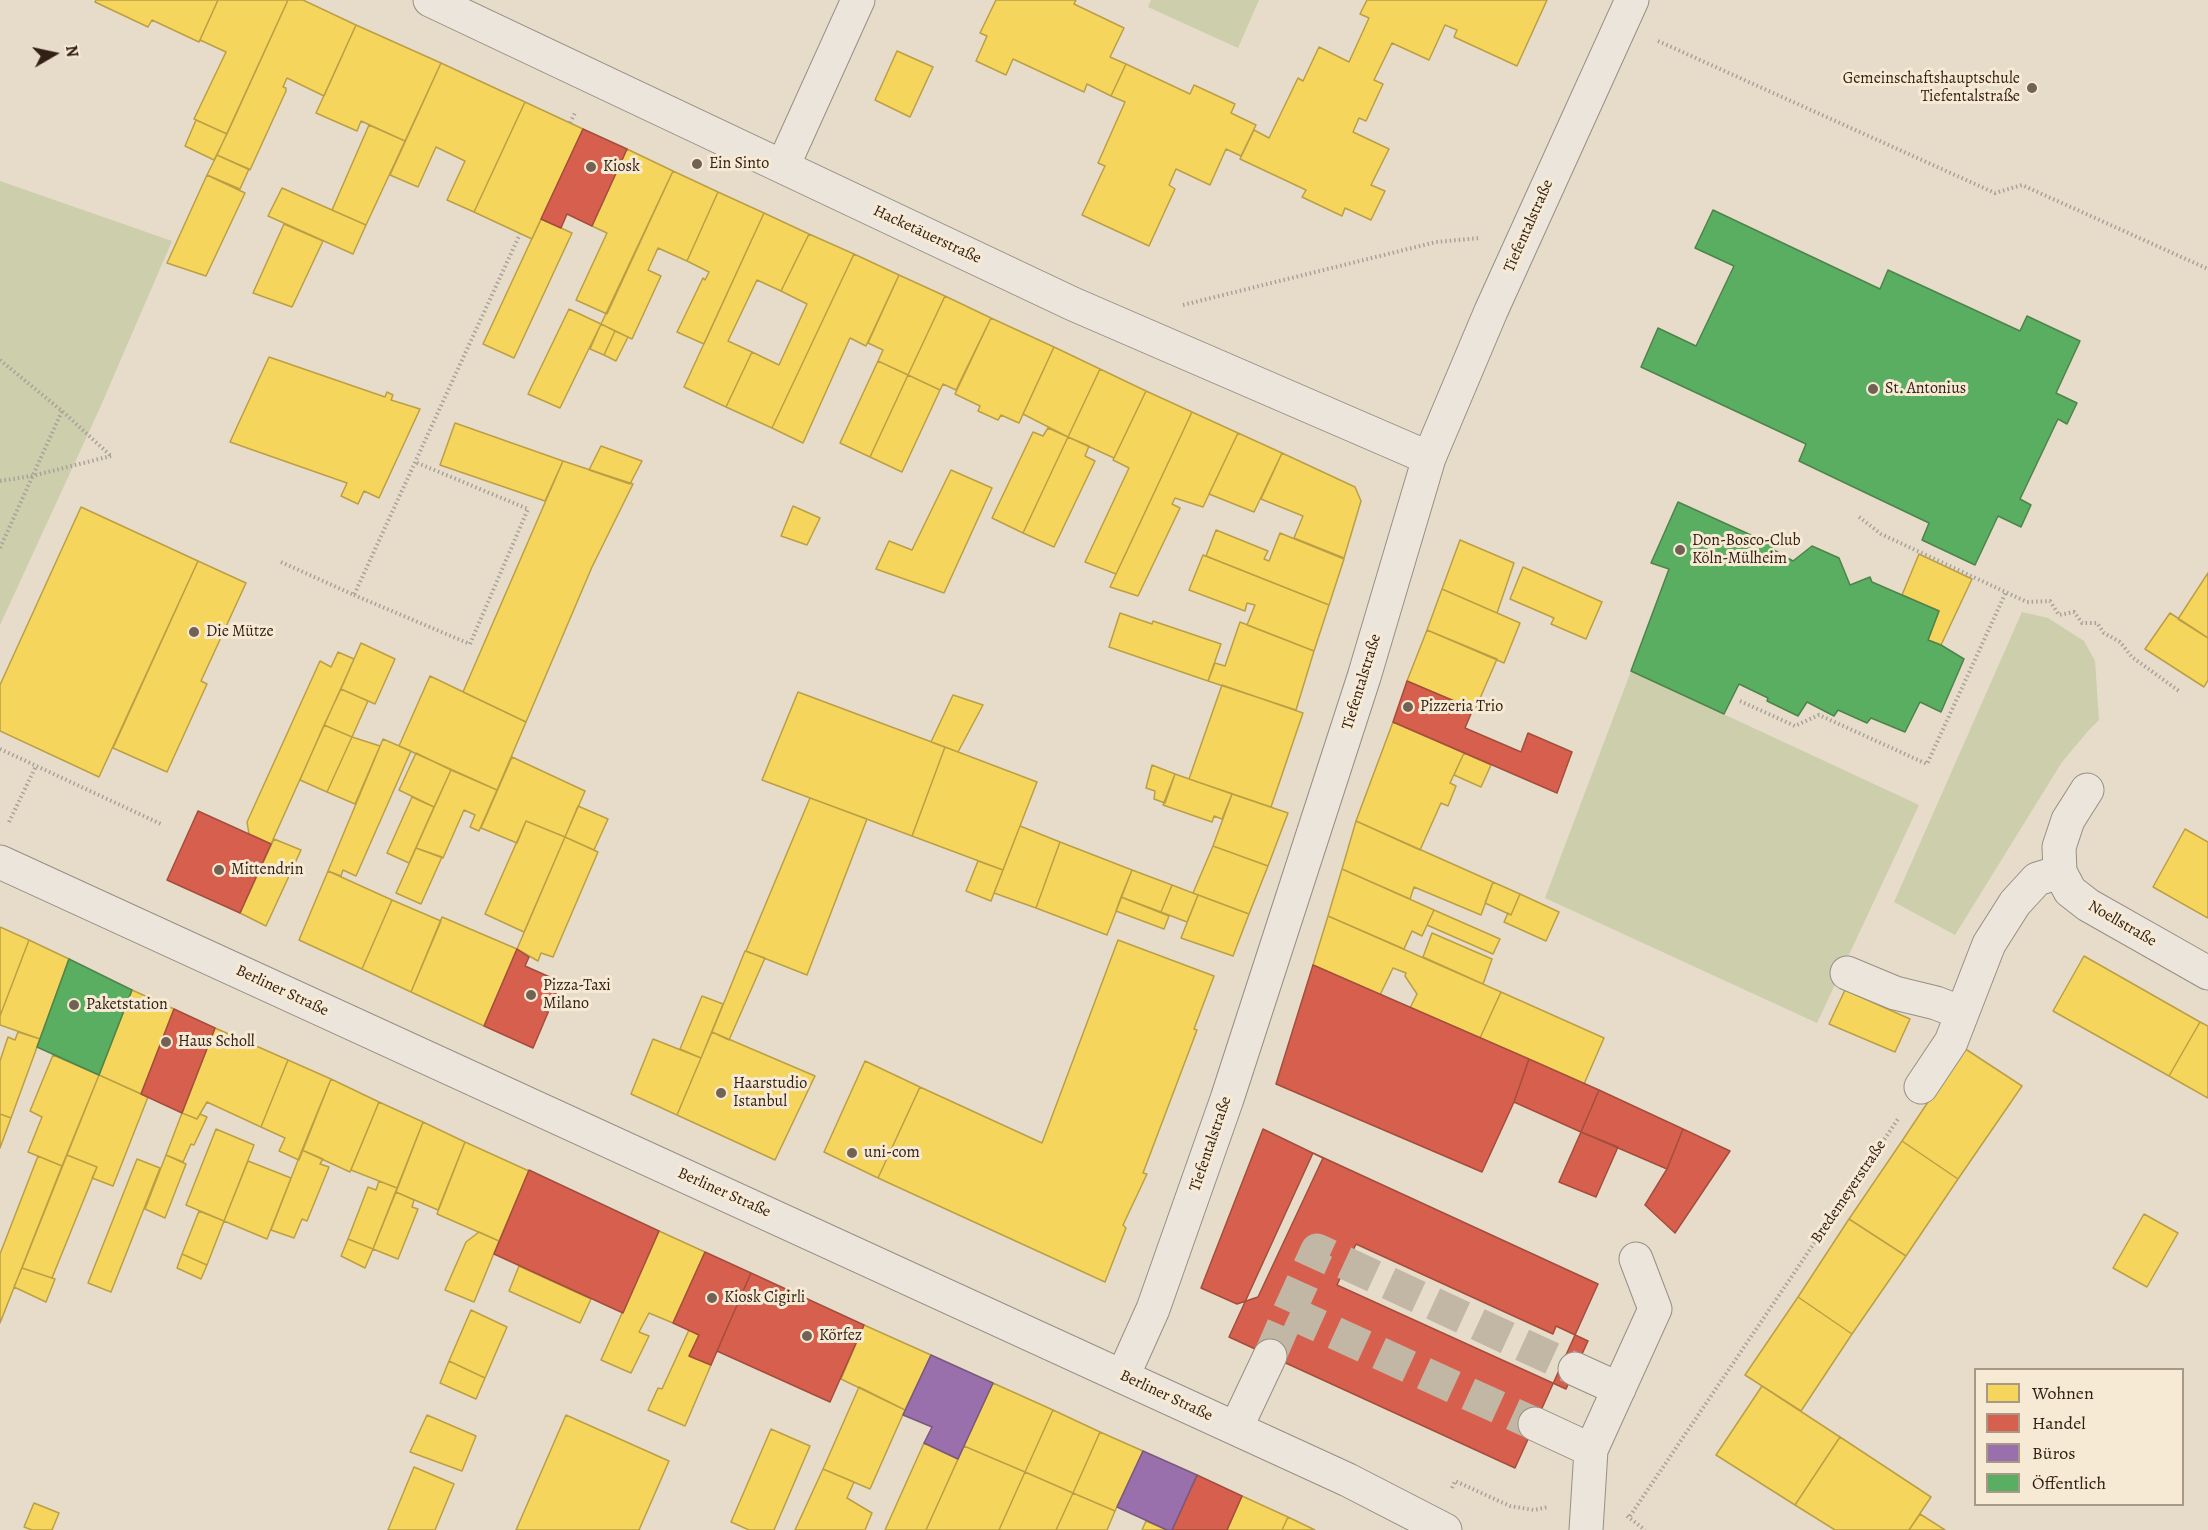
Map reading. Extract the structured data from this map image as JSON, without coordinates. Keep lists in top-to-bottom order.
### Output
{
  "streets": {
    "street": [
      "Tiefentalstraße",
      "Hacketäuerstraße",
      "Noellstraße",
      "Berliner Straße"
    ],
    "path": ["Bredemeyerstraße"]
  },
  "crossings": [
    ["Tiefentalstraße", "Hacketäuerstraße"],
    ["Tiefentalstraße", "Berliner Straße"]
  ],
  "places": [
    "Gemeinschaftshauptschule Tiefentalstraße",
    "Ein Sinto",
    "Kiosk",
    "St. Antonius",
    "Don-Bosco-Club Köln-Mülheim",
    "Die Mütze",
    "Pizzeria Trio",
    "Mittendrin",
    "Pizza-Taxi Milano",
    "Paketstation",
    "Haus Scholl",
    "Haarstudio Istanbul",
    "uni-com",
    "Kiosk Cigirli",
    "Körfez"
  ],
  "legend": [
    "Wohnen",
    "Handel",
    "Büros",
    "Öffentlich"
  ],
  "north": "right"
}
